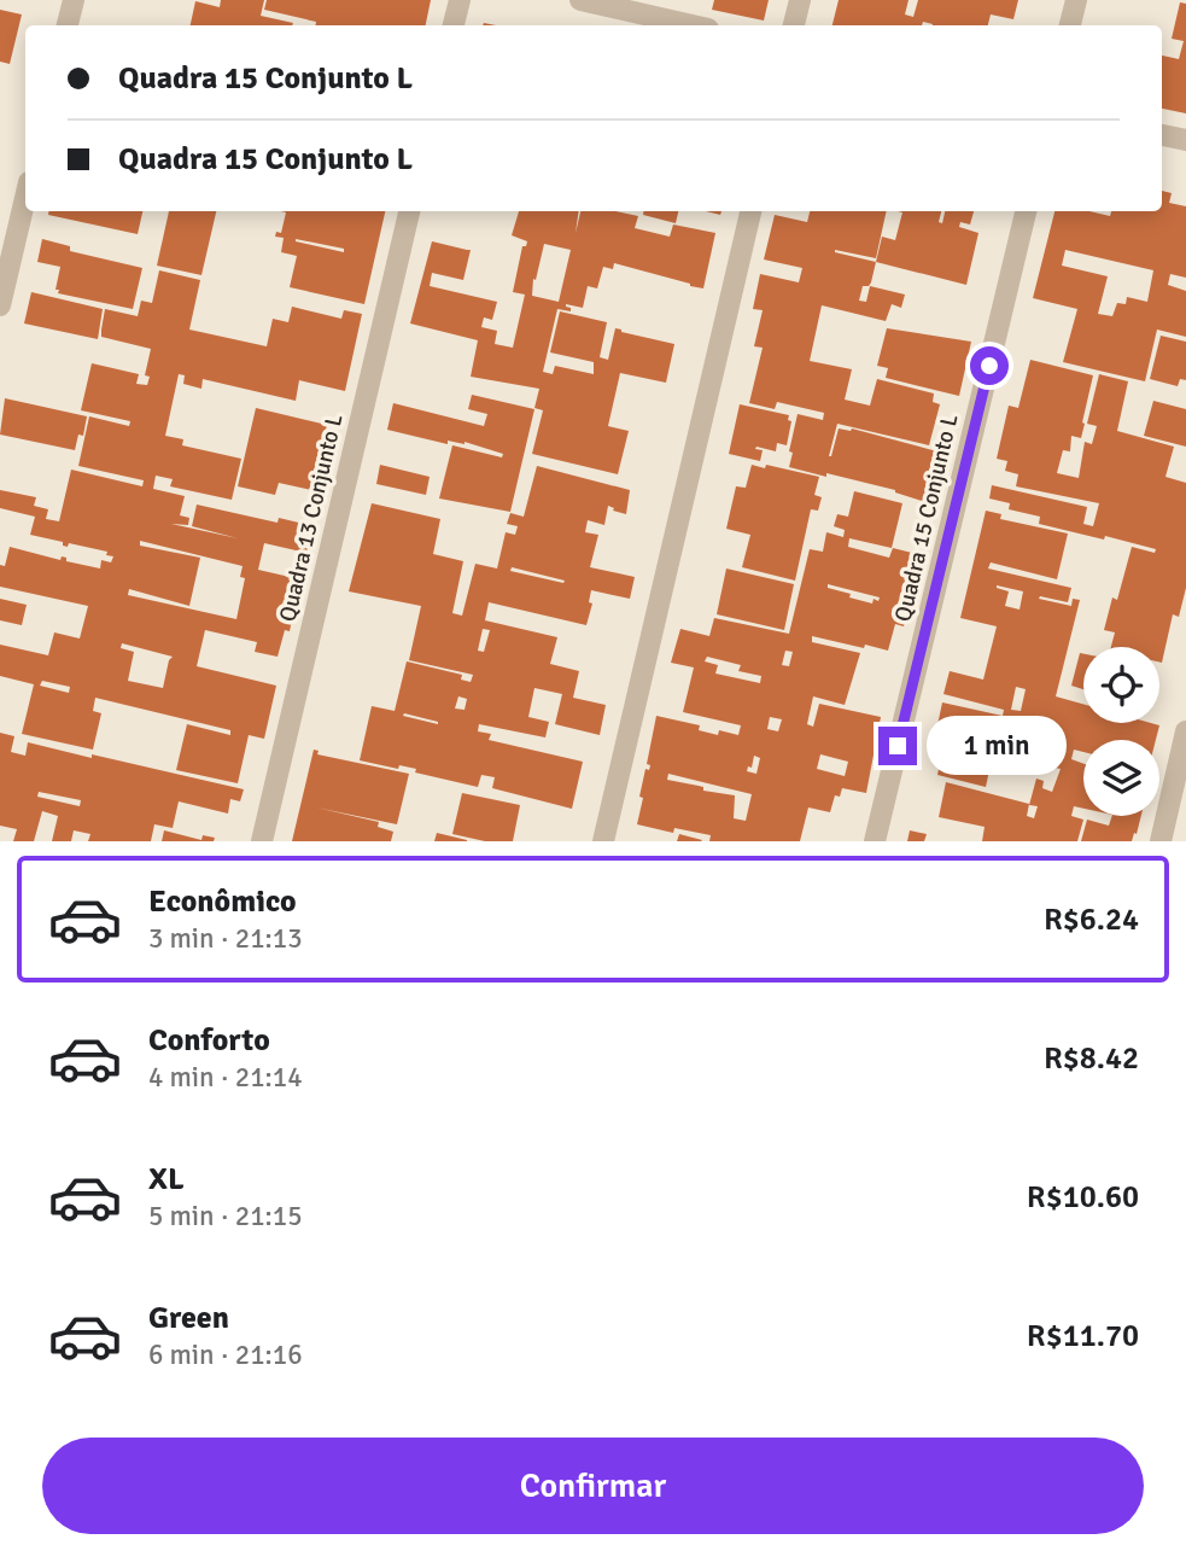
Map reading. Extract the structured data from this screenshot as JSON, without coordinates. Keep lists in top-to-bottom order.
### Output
{
  "streets": {
    "street": ["Quadra 13 Conjunto L", "Quadra 15 Conjunto L"]
  },
  "page": {
    "banner": ["Quadra 15 Conjunto L", "Quadra 15 Conjunto L"],
    "bubble": "1 min",
    "list": [
      {
        "name": "Econômico",
        "note": "3 min · 21:13",
        "value": "R$6.24"
      },
      {
        "name": "Conforto",
        "note": "4 min · 21:14",
        "value": "R$8.42"
      },
      {
        "name": "XL",
        "note": "5 min · 21:15",
        "value": "R$10.60"
      },
      {
        "name": "Green",
        "note": "6 min · 21:16",
        "value": "R$11.70"
      }
    ],
    "buttons": "Confirmar"
  }
}
